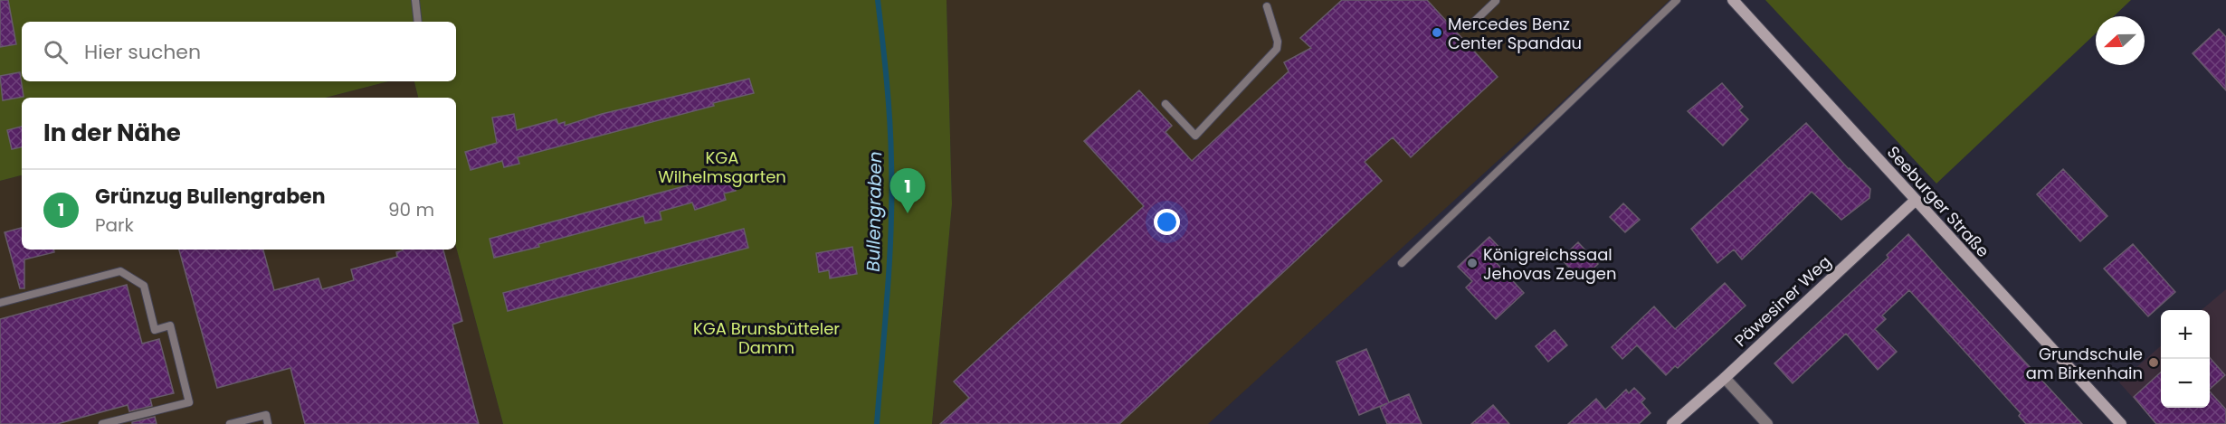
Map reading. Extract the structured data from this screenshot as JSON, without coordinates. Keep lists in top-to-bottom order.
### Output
{
  "streets": {
    "street": ["Seeburger Straße", "Päwesiner Weg"]
  },
  "crossings": [
    ["Seeburger Straße", "Päwesiner Weg"]
  ],
  "water": ["Bullengraben"],
  "parks": ["KGA Wilhelmsgarten", "KGA Brunsbütteler Damm"],
  "places": ["Mercedes Benz Center Spandau", "Königreichssaal Jehovas Zeugen", "Grundschule am Birkenhain"],
  "north": "left",
  "page": {
    "search": "Hier suchen",
    "heading": "In der Nähe",
    "pins": "1",
    "list": [
      {
        "mark": "1",
        "name": "Grünzug Bullengraben",
        "note": "Park",
        "value": "90 m"
      }
    ],
    "map_buttons": ["+", "−"]
  }
}
